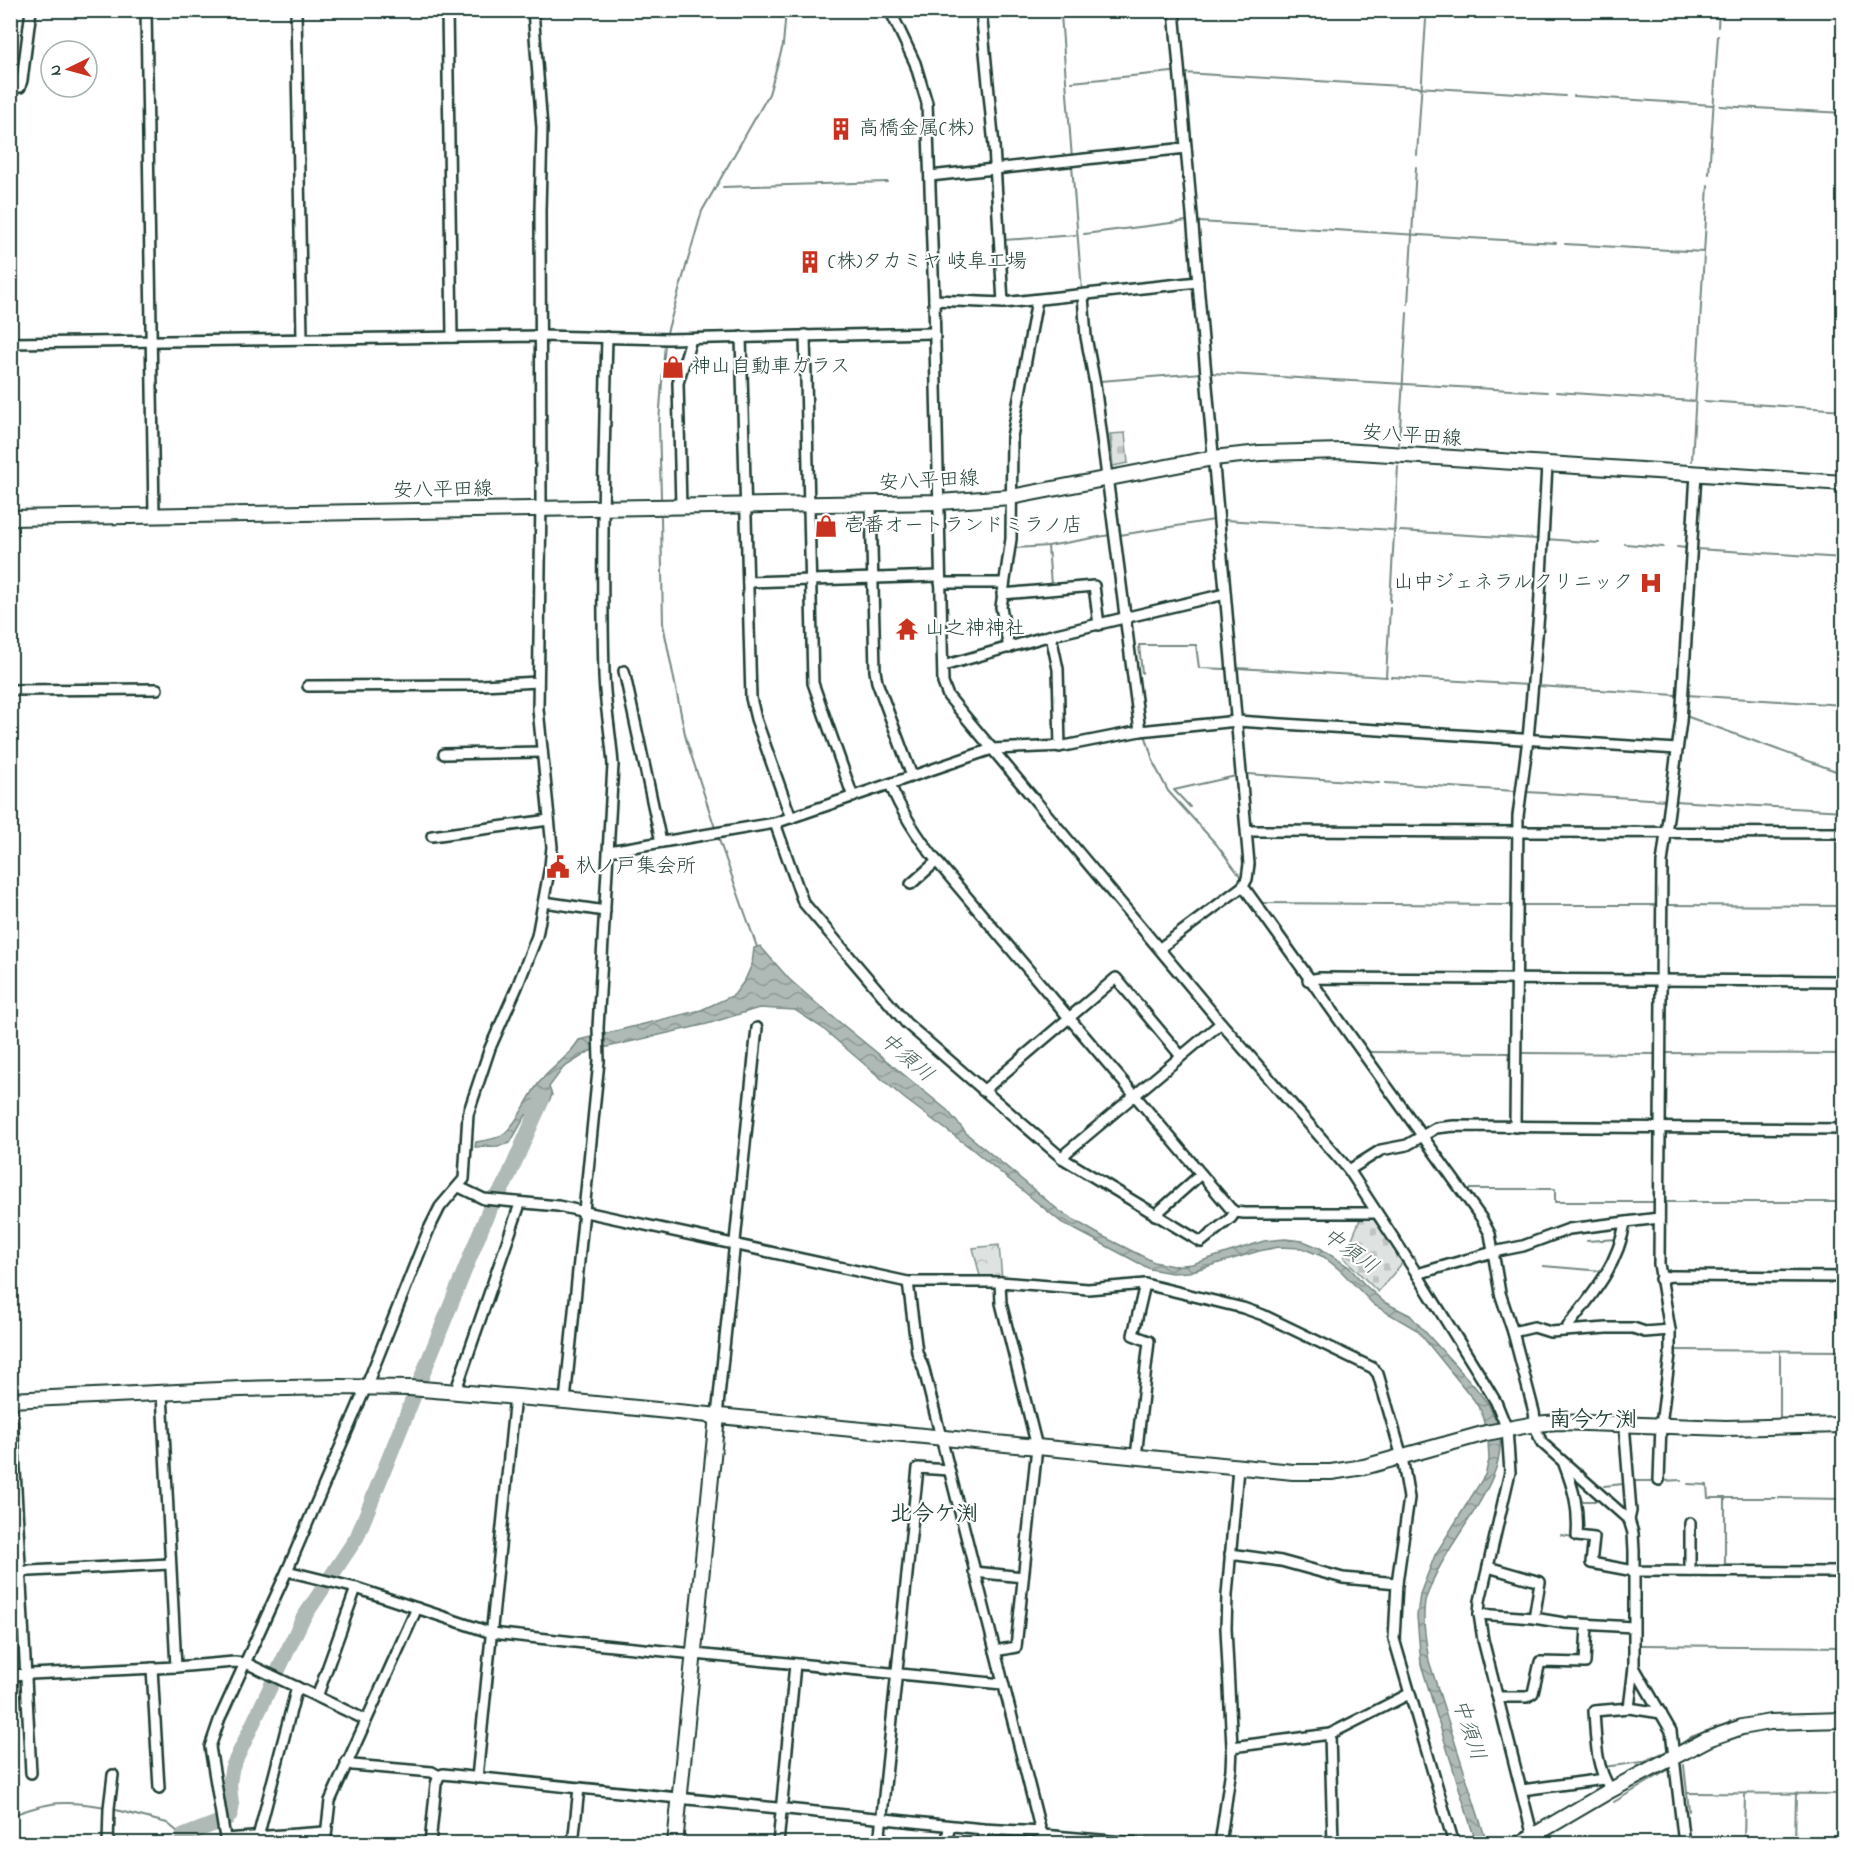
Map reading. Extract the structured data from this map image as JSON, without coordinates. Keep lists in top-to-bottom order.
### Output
{
  "streets": {
    "street": ["安八平田線"]
  },
  "districts": ["南今ケ渕", "北今ケ渕"],
  "water": ["中須川"],
  "places": {
    "building": ["高橋金属(株)", "(株)タカミヤ 岐阜工場"],
    "shop": ["神山自動車ガラス", "壱番オートランドミラノ店"],
    "hospital": ["山中ジェネラルクリニック"],
    "temple": ["山之神神社"],
    "public building": ["杁ノ戸集会所"]
  },
  "north": "left"
}
